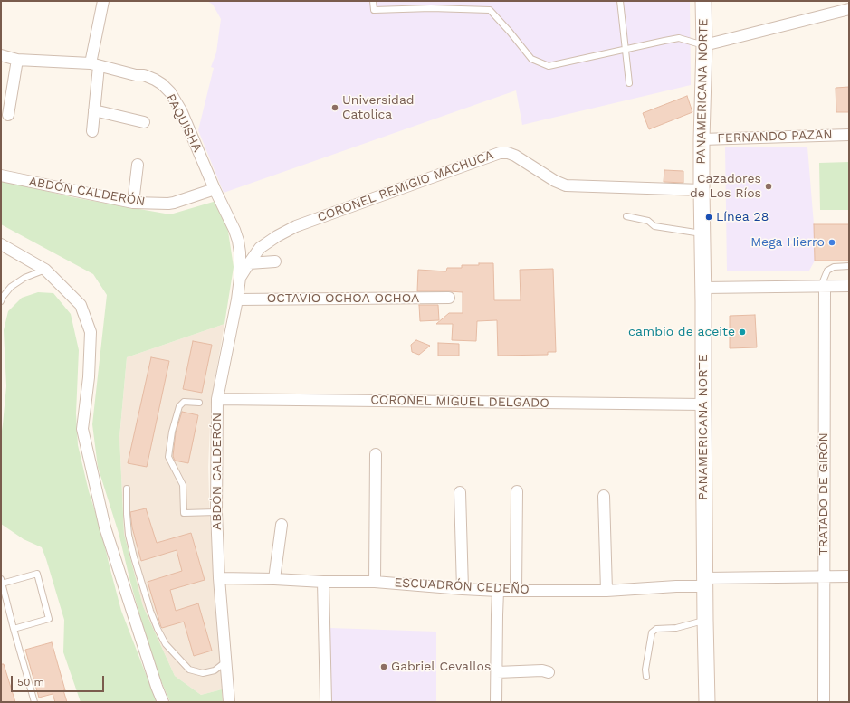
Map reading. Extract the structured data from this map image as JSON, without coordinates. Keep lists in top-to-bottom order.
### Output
{
  "streets": {
    "main road": ["PANAMERICANA NORTE"],
    "street": [
      "PAQUISHA",
      "FERNANDO PAZAN",
      "CORONEL REMIGIO MACHUCA",
      "ABDÓN CALDERÓN",
      "OCTAVIO OCHOA OCHOA",
      "CORONEL MIGUEL DELGADO",
      "TRATADO DE GIRÓN",
      "ESCUADRÓN CEDEÑO"
    ]
  },
  "crossings": [
    ["PANAMERICANA NORTE", "FERNANDO PAZAN"],
    ["PANAMERICANA NORTE", "CORONEL REMIGIO MACHUCA"],
    ["PANAMERICANA NORTE", "CORONEL MIGUEL DELGADO"],
    ["PANAMERICANA NORTE", "ESCUADRÓN CEDEÑO"],
    ["PAQUISHA", "ABDÓN CALDERÓN"],
    ["CORONEL REMIGIO MACHUCA", "ABDÓN CALDERÓN"],
    ["ABDÓN CALDERÓN", "OCTAVIO OCHOA OCHOA"],
    ["ABDÓN CALDERÓN", "CORONEL MIGUEL DELGADO"],
    ["ABDÓN CALDERÓN", "ESCUADRÓN CEDEÑO"],
    ["TRATADO DE GIRÓN", "ESCUADRÓN CEDEÑO"]
  ],
  "places": [
    "Universidad Catolica",
    "Cazadores de Los Ríos",
    "Línea 28",
    "Mega Hierro",
    "cambio de aceite",
    "Gabriel Cevallos"
  ],
  "scale_bar": "50 m"
}
